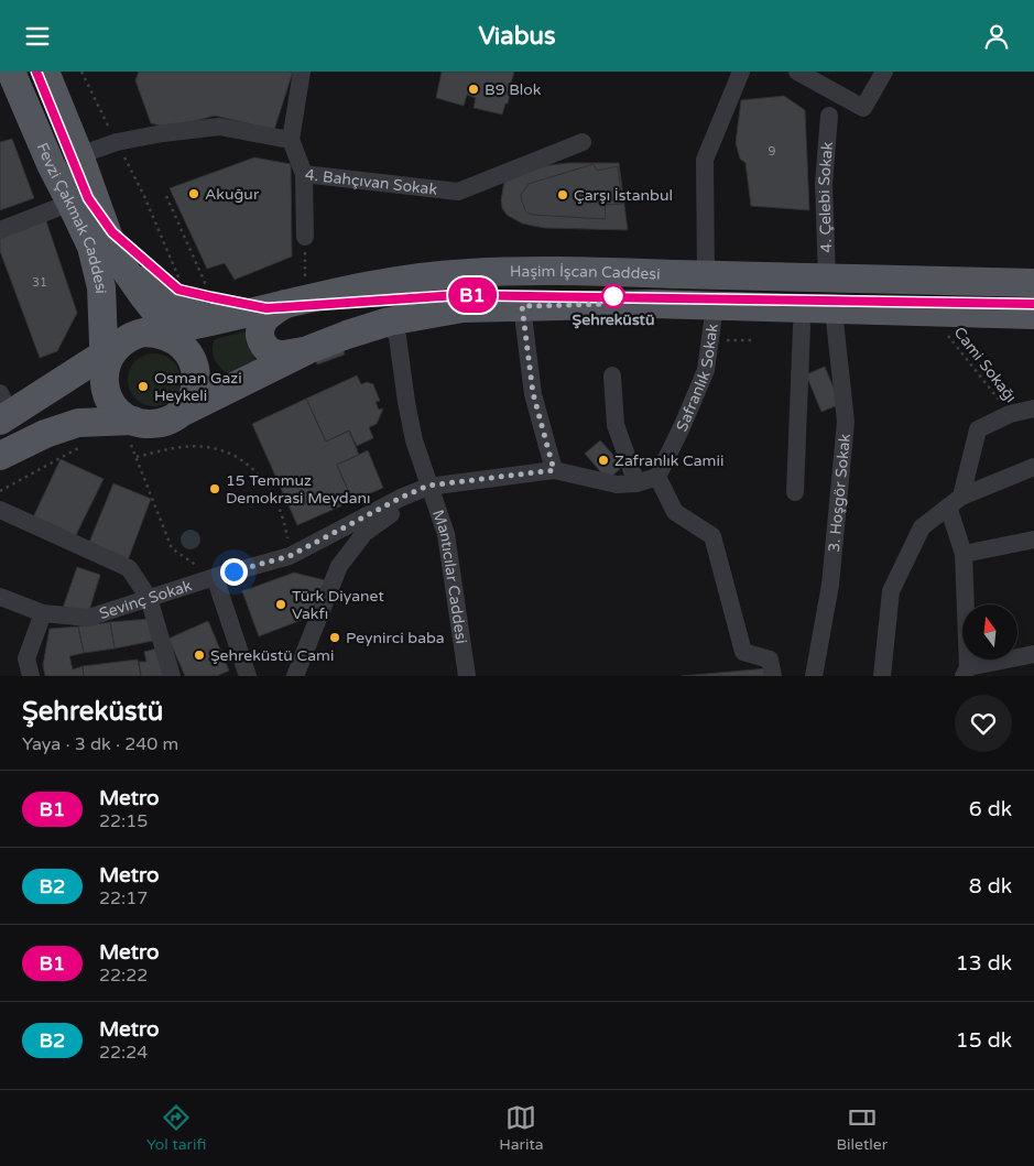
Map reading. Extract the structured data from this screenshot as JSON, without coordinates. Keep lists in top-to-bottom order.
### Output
{
  "streets": {
    "main road": ["Fevzi Çakmak Caddesi", "Haşim İşcan Caddesi"],
    "street": [
      "4. Bahçıvan Sokak",
      "4. Çelebi Sokak",
      "Safranlık Sokak",
      "3. Hoşgör Sokak",
      "Mantıcılar Caddesi",
      "Sevinç Sokak"
    ],
    "path": ["Cami Sokağı"]
  },
  "crossings": [
    ["4. Çelebi Sokak", "Haşim İşcan Caddesi"],
    ["Fevzi Çakmak Caddesi", "Haşim İşcan Caddesi"],
    ["Haşim İşcan Caddesi", "Safranlık Sokak"],
    ["Haşim İşcan Caddesi", "3. Hoşgör Sokak"],
    ["Haşim İşcan Caddesi", "Mantıcılar Caddesi"]
  ],
  "places": [
    "B9 Blok",
    "Akuğur",
    "Çarşı İstanbul",
    "Şehreküstü",
    "Osman Gazi Heykeli",
    "Zafranlık Camii",
    "15 Temmuz Demokrasi Meydanı",
    "Türk Diyanet Vakfı",
    "Peynirci baba",
    "Şehreküstü Cami"
  ],
  "lines": ["metro line B1"],
  "house_numbers": ["9", "31"],
  "north": "top",
  "page": {
    "header": "Viabus",
    "on_map": "B1",
    "heading": ["Şehreküstü", "Yaya · 3 dk · 240 m"],
    "list": [
      {
        "mark": "B1",
        "name": "Metro",
        "note": "22:15",
        "value": "6 dk"
      },
      {
        "mark": "B2",
        "name": "Metro",
        "note": "22:17",
        "value": "8 dk"
      },
      {
        "mark": "B1",
        "name": "Metro",
        "note": "22:22",
        "value": "13 dk"
      },
      {
        "mark": "B2",
        "name": "Metro",
        "note": "22:24",
        "value": "15 dk"
      }
    ],
    "tabs": ["Yol tarifi", "Harita", "Biletler"]
  }
}
